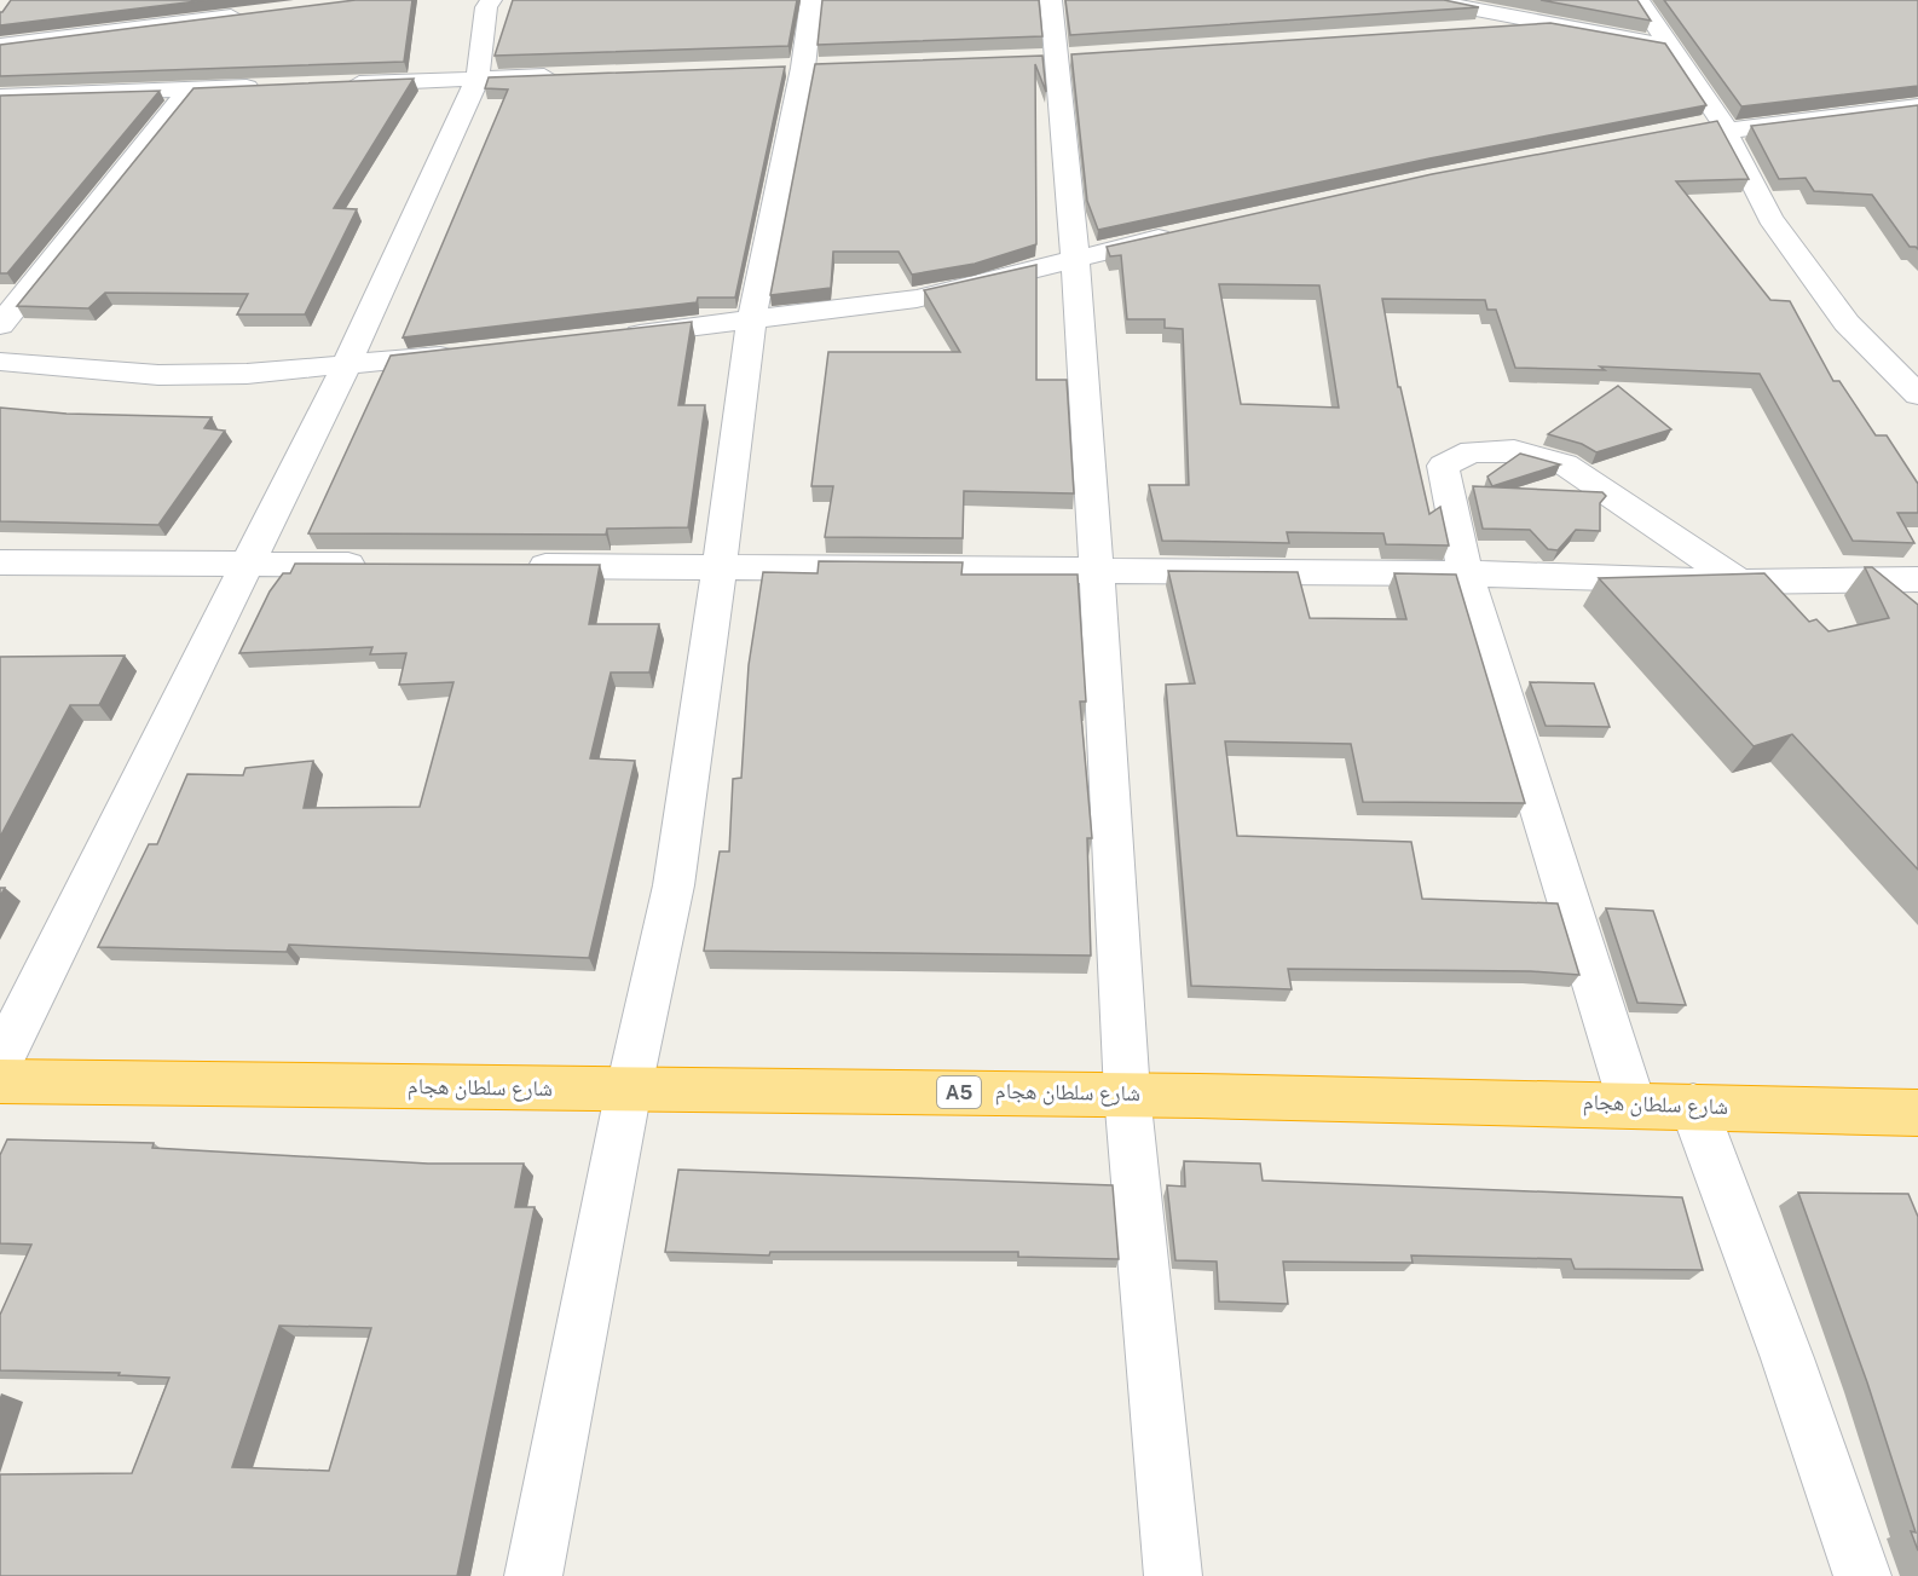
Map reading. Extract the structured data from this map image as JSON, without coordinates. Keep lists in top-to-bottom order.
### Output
{
  "streets": {
    "highway": ["شارع سلطان هجام", "A5"]
  }
}
